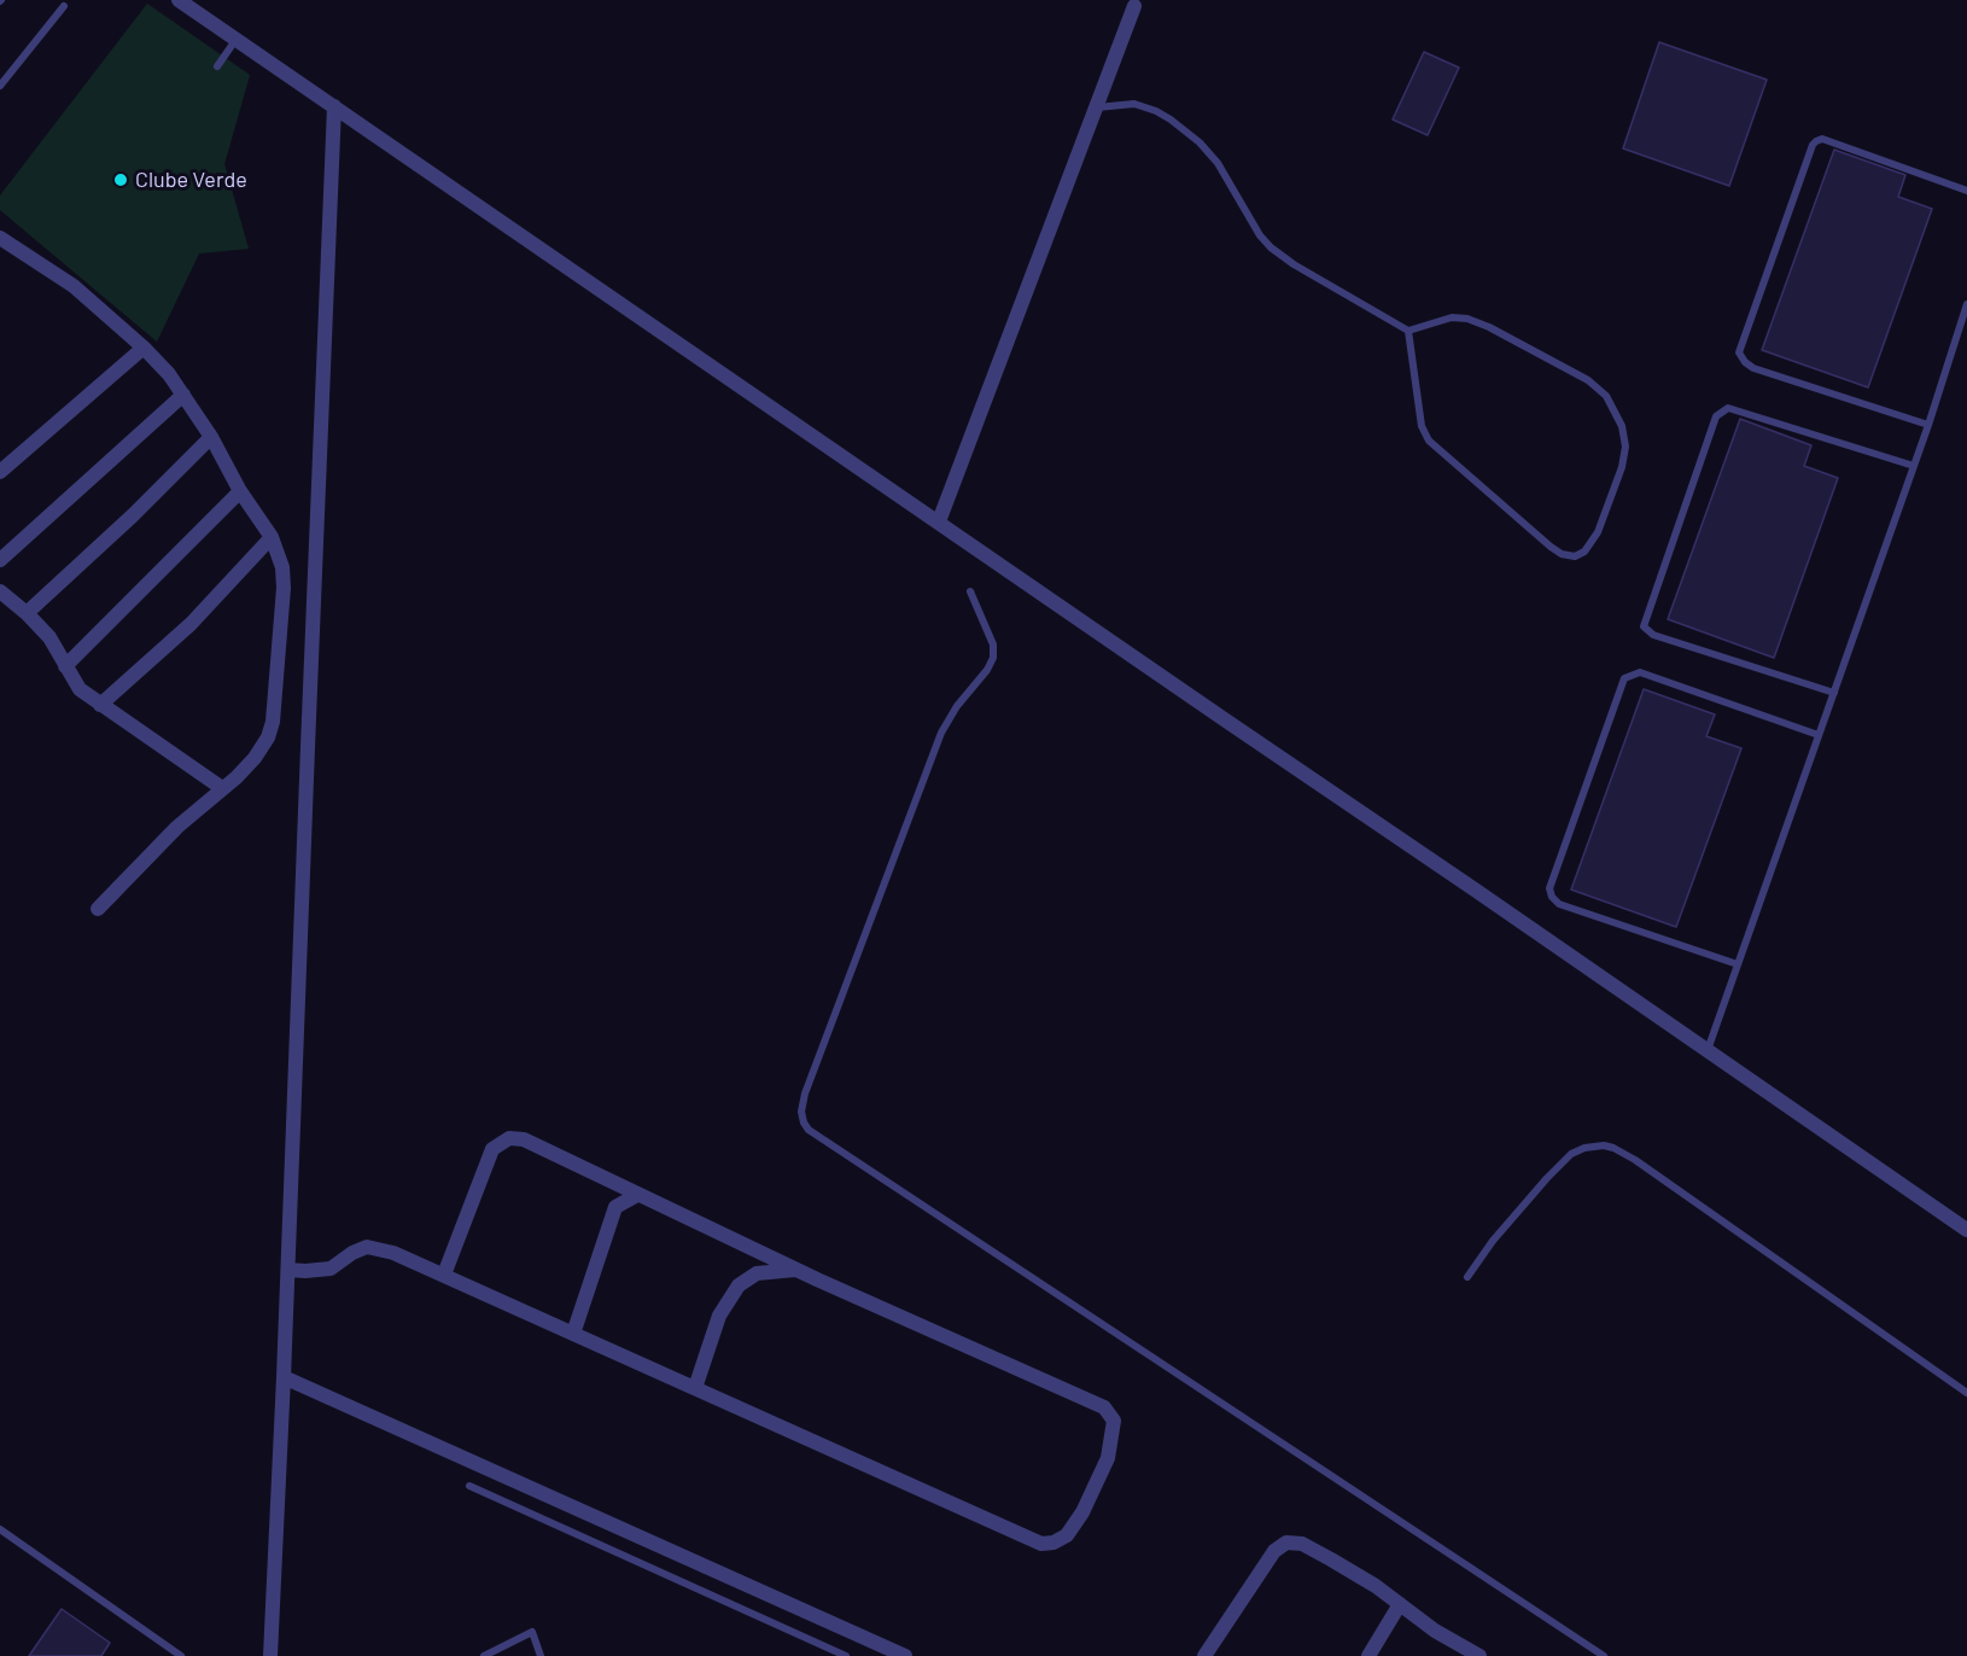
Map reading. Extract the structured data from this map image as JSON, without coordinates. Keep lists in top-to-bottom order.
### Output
{
  "places": ["Clube Verde"]
}
